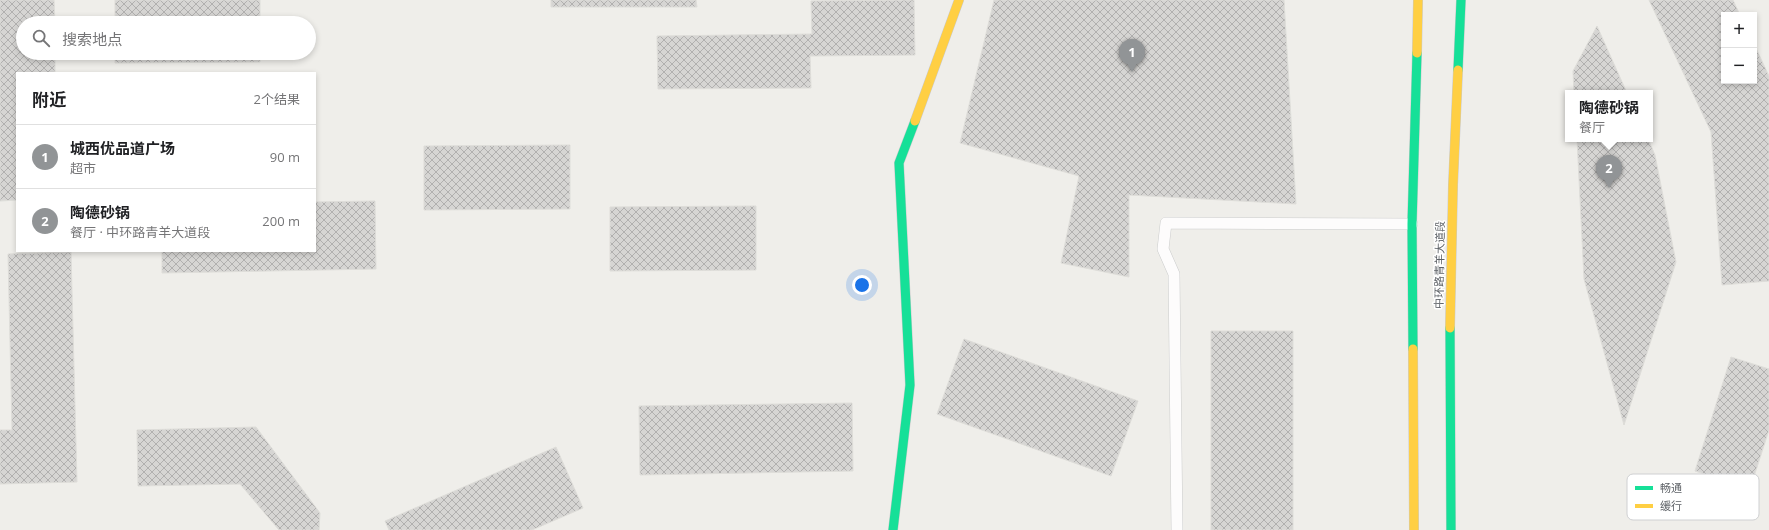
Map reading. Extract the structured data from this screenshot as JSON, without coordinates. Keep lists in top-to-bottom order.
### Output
{
  "streets": {
    "main road": ["中环路青羊大道段"]
  },
  "legend": ["畅通", "缓行"],
  "page": {
    "map_buttons": ["+", "−"],
    "search": "搜索地点",
    "pins": ["1", "2"],
    "heading": ["附近", "2个结果"],
    "popup": ["陶德砂锅", "餐厅"],
    "list": [
      {
        "mark": "1",
        "name": "城西优品道广场",
        "note": "超市",
        "value": "90 m"
      },
      {
        "mark": "2",
        "name": "陶德砂锅",
        "note": "餐厅 · 中环路青羊大道段",
        "value": "200 m"
      }
    ]
  }
}
